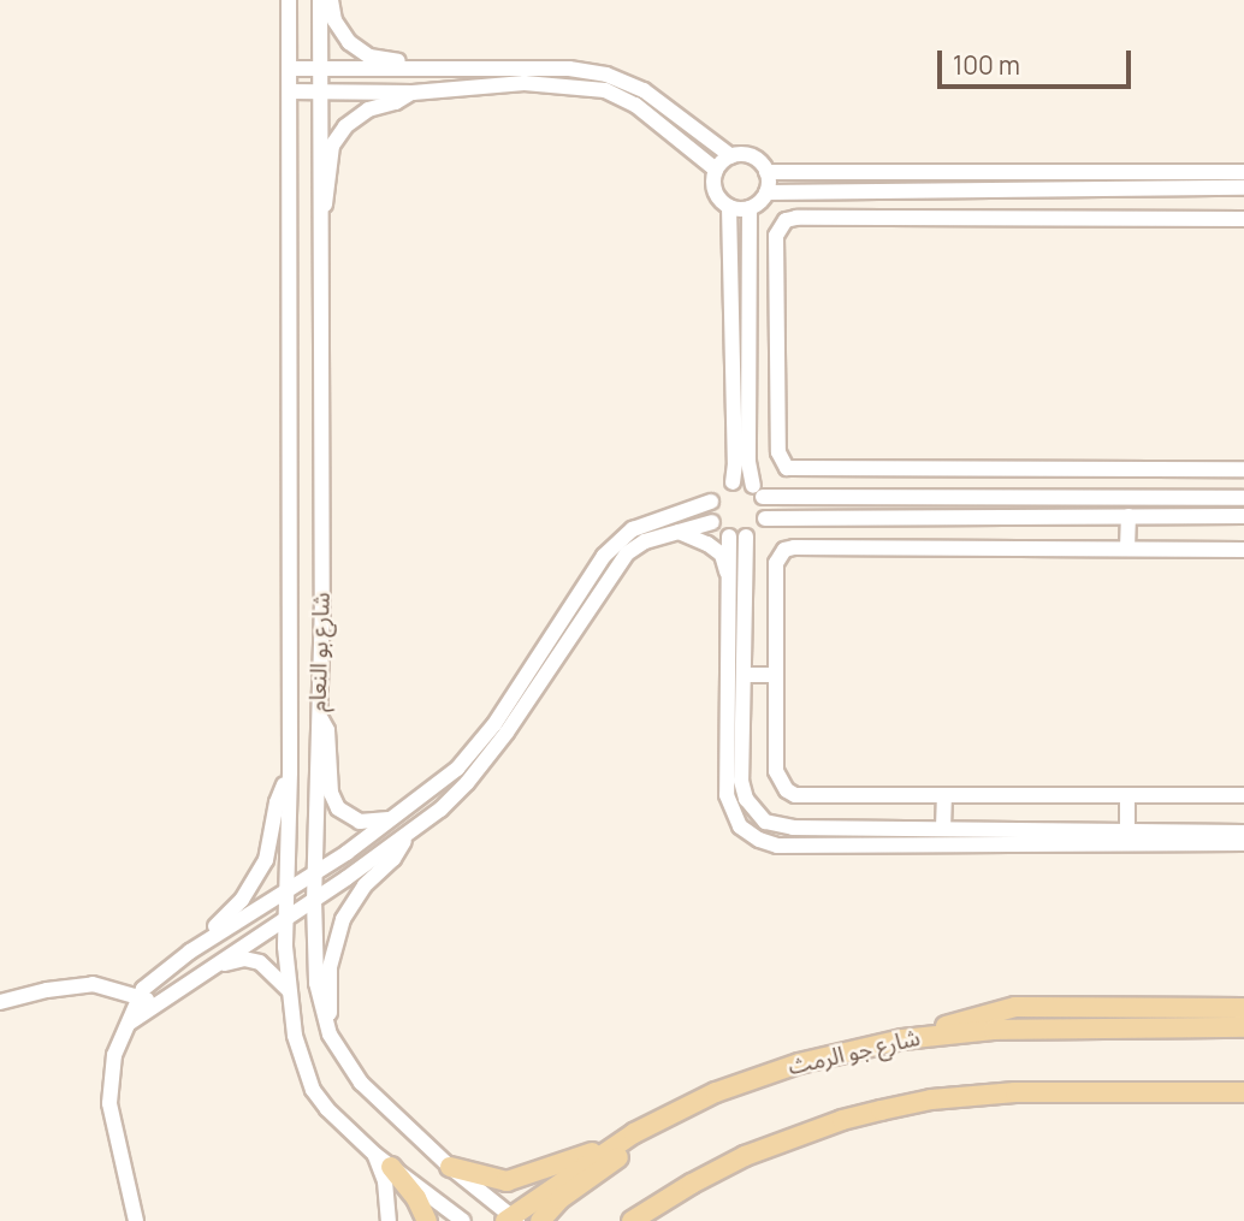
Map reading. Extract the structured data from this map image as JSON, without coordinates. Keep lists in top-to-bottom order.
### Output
{
  "streets": {
    "main road": ["شارع جو الرمث"],
    "street": ["شارع بو النعام"]
  },
  "crossings": [
    ["شارع بو النعام", "شارع جو الرمث"]
  ],
  "scale_bar": "100 m"
}
